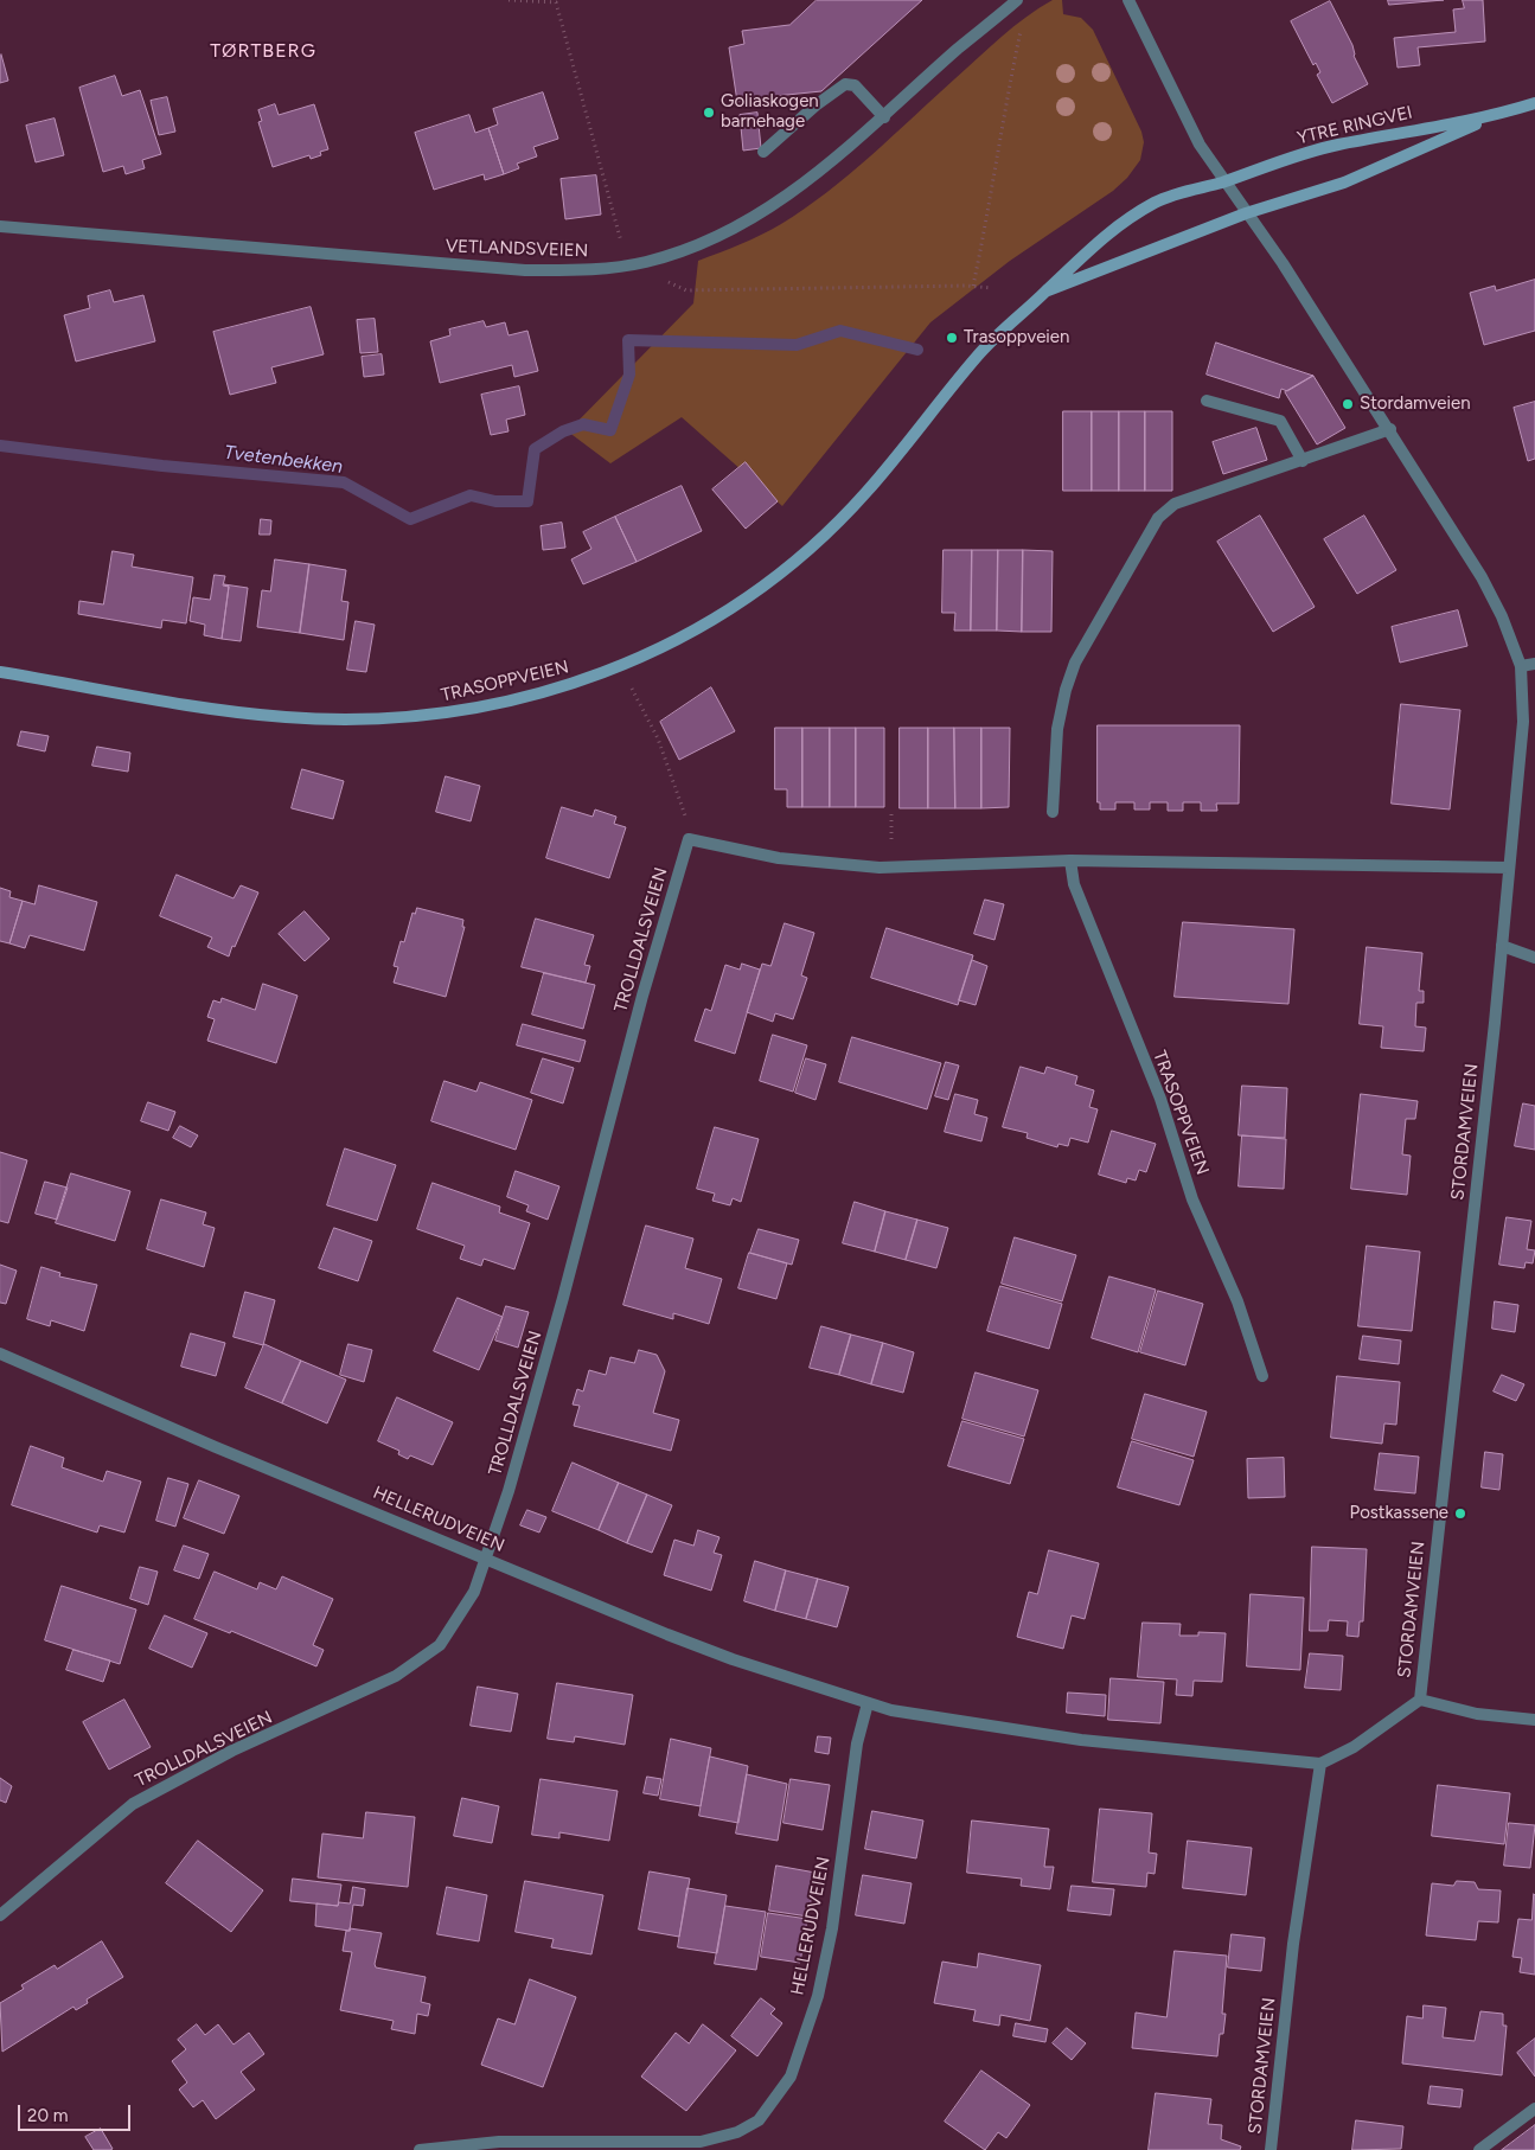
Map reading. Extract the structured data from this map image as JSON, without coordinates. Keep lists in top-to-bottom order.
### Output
{
  "streets": {
    "main road": ["YTRE RINGVEI", "TRASOPPVEIEN"],
    "street": [
      "VETLANDSVEIEN",
      "TROLLDALSVEIEN",
      "STORDAMVEIEN",
      "HELLERUDVEIEN"
    ]
  },
  "crossings": [
    ["YTRE RINGVEI", "TRASOPPVEIEN"],
    ["YTRE RINGVEI", "STORDAMVEIEN"],
    ["TRASOPPVEIEN", "STORDAMVEIEN"],
    ["TROLLDALSVEIEN", "HELLERUDVEIEN"],
    ["STORDAMVEIEN", "HELLERUDVEIEN"]
  ],
  "districts": ["TØRTBERG"],
  "water": ["Tvetenbekken"],
  "places": [
    "Goliaskogen barnehage",
    "Trasoppveien",
    "Stordamveien",
    "Postkassene"
  ],
  "scale_bar": "20 m"
}
